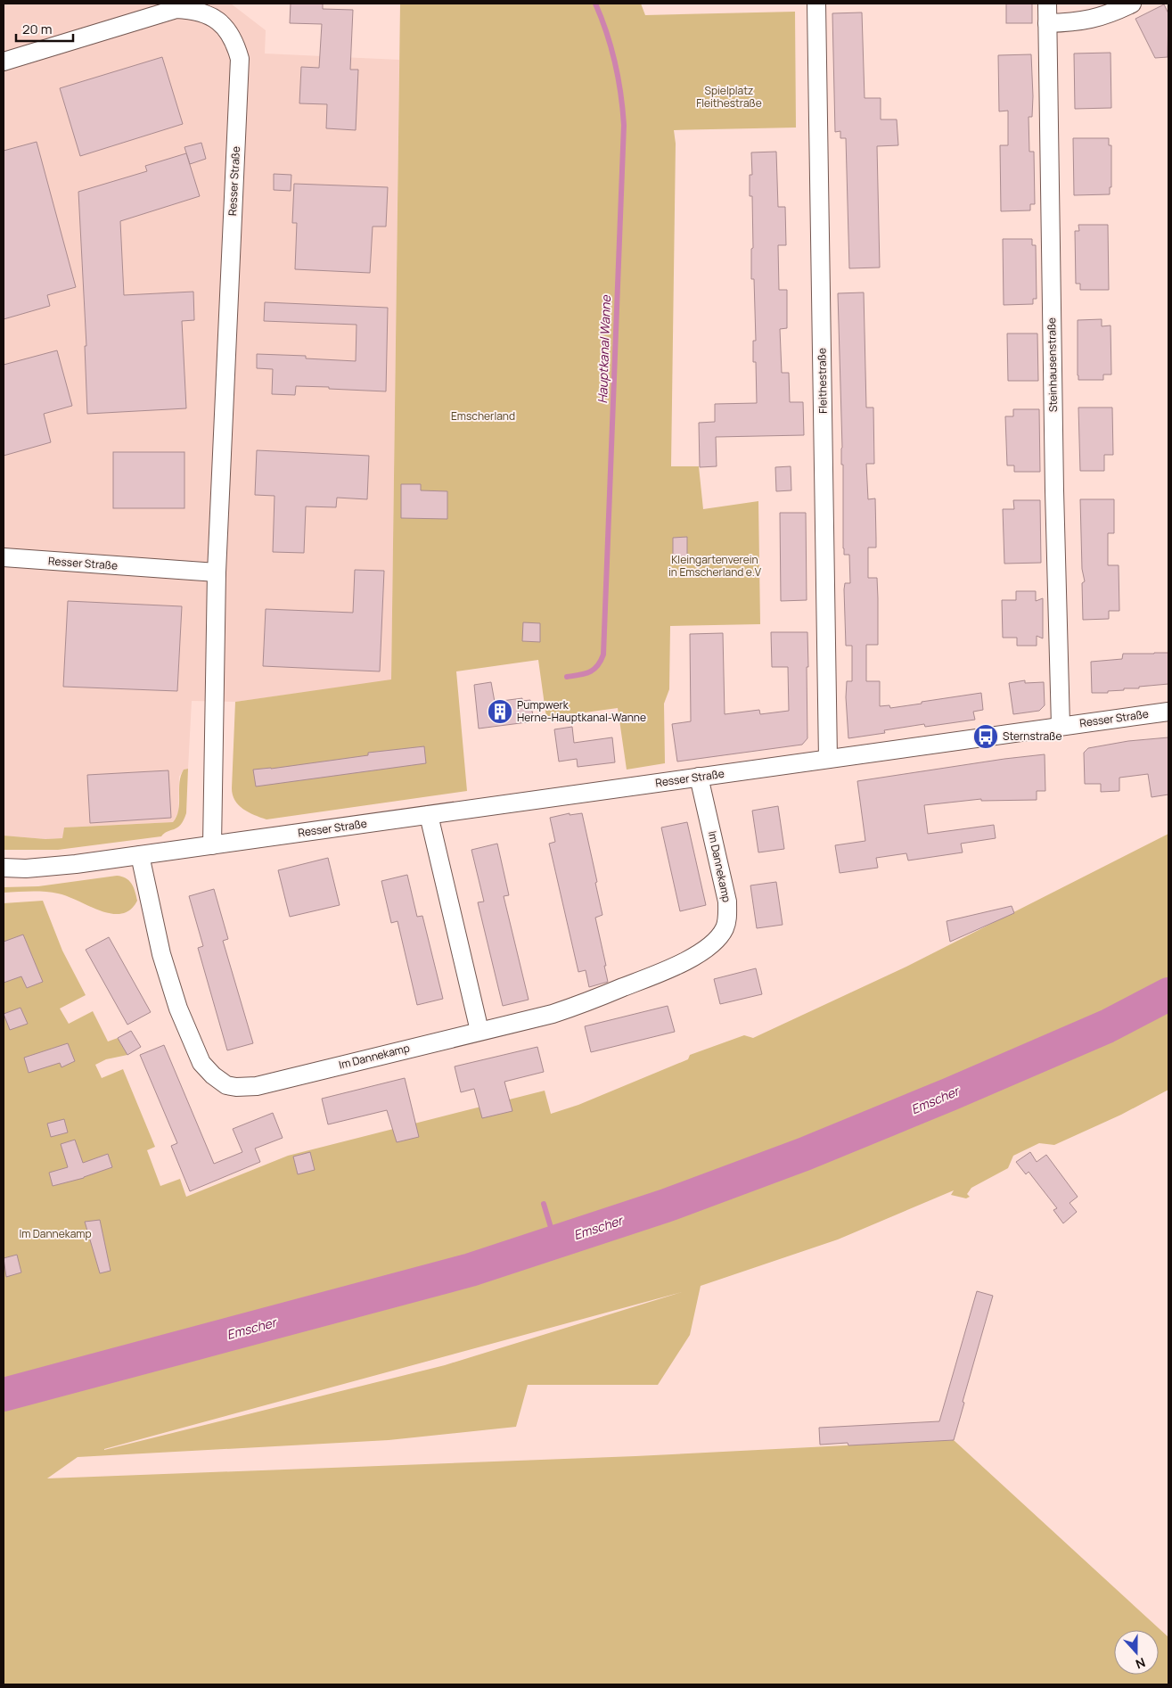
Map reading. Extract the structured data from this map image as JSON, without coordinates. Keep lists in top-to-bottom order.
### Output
{
  "streets": {
    "street": [
      "Resser Straße",
      "Steinhausenstraße",
      "Fleithestraße",
      "Im Dannekamp"
    ]
  },
  "crossings": [
    ["Resser Straße", "Steinhausenstraße"],
    ["Resser Straße", "Fleithestraße"],
    ["Resser Straße", "Im Dannekamp"]
  ],
  "water": ["Hauptkanal Wanne", "Emscher"],
  "parks": [
    "Spielplatz Fleithestraße",
    "Emscherland",
    "Kleingartenverein in Emscherland e.V",
    "Im Dannekamp"
  ],
  "places": {
    "building": ["Pumpwerk Herne-Hauptkanal-Wanne"],
    "bus stop": ["Sternstraße"]
  },
  "scale_bar": "20 m",
  "north": "bottom"
}
